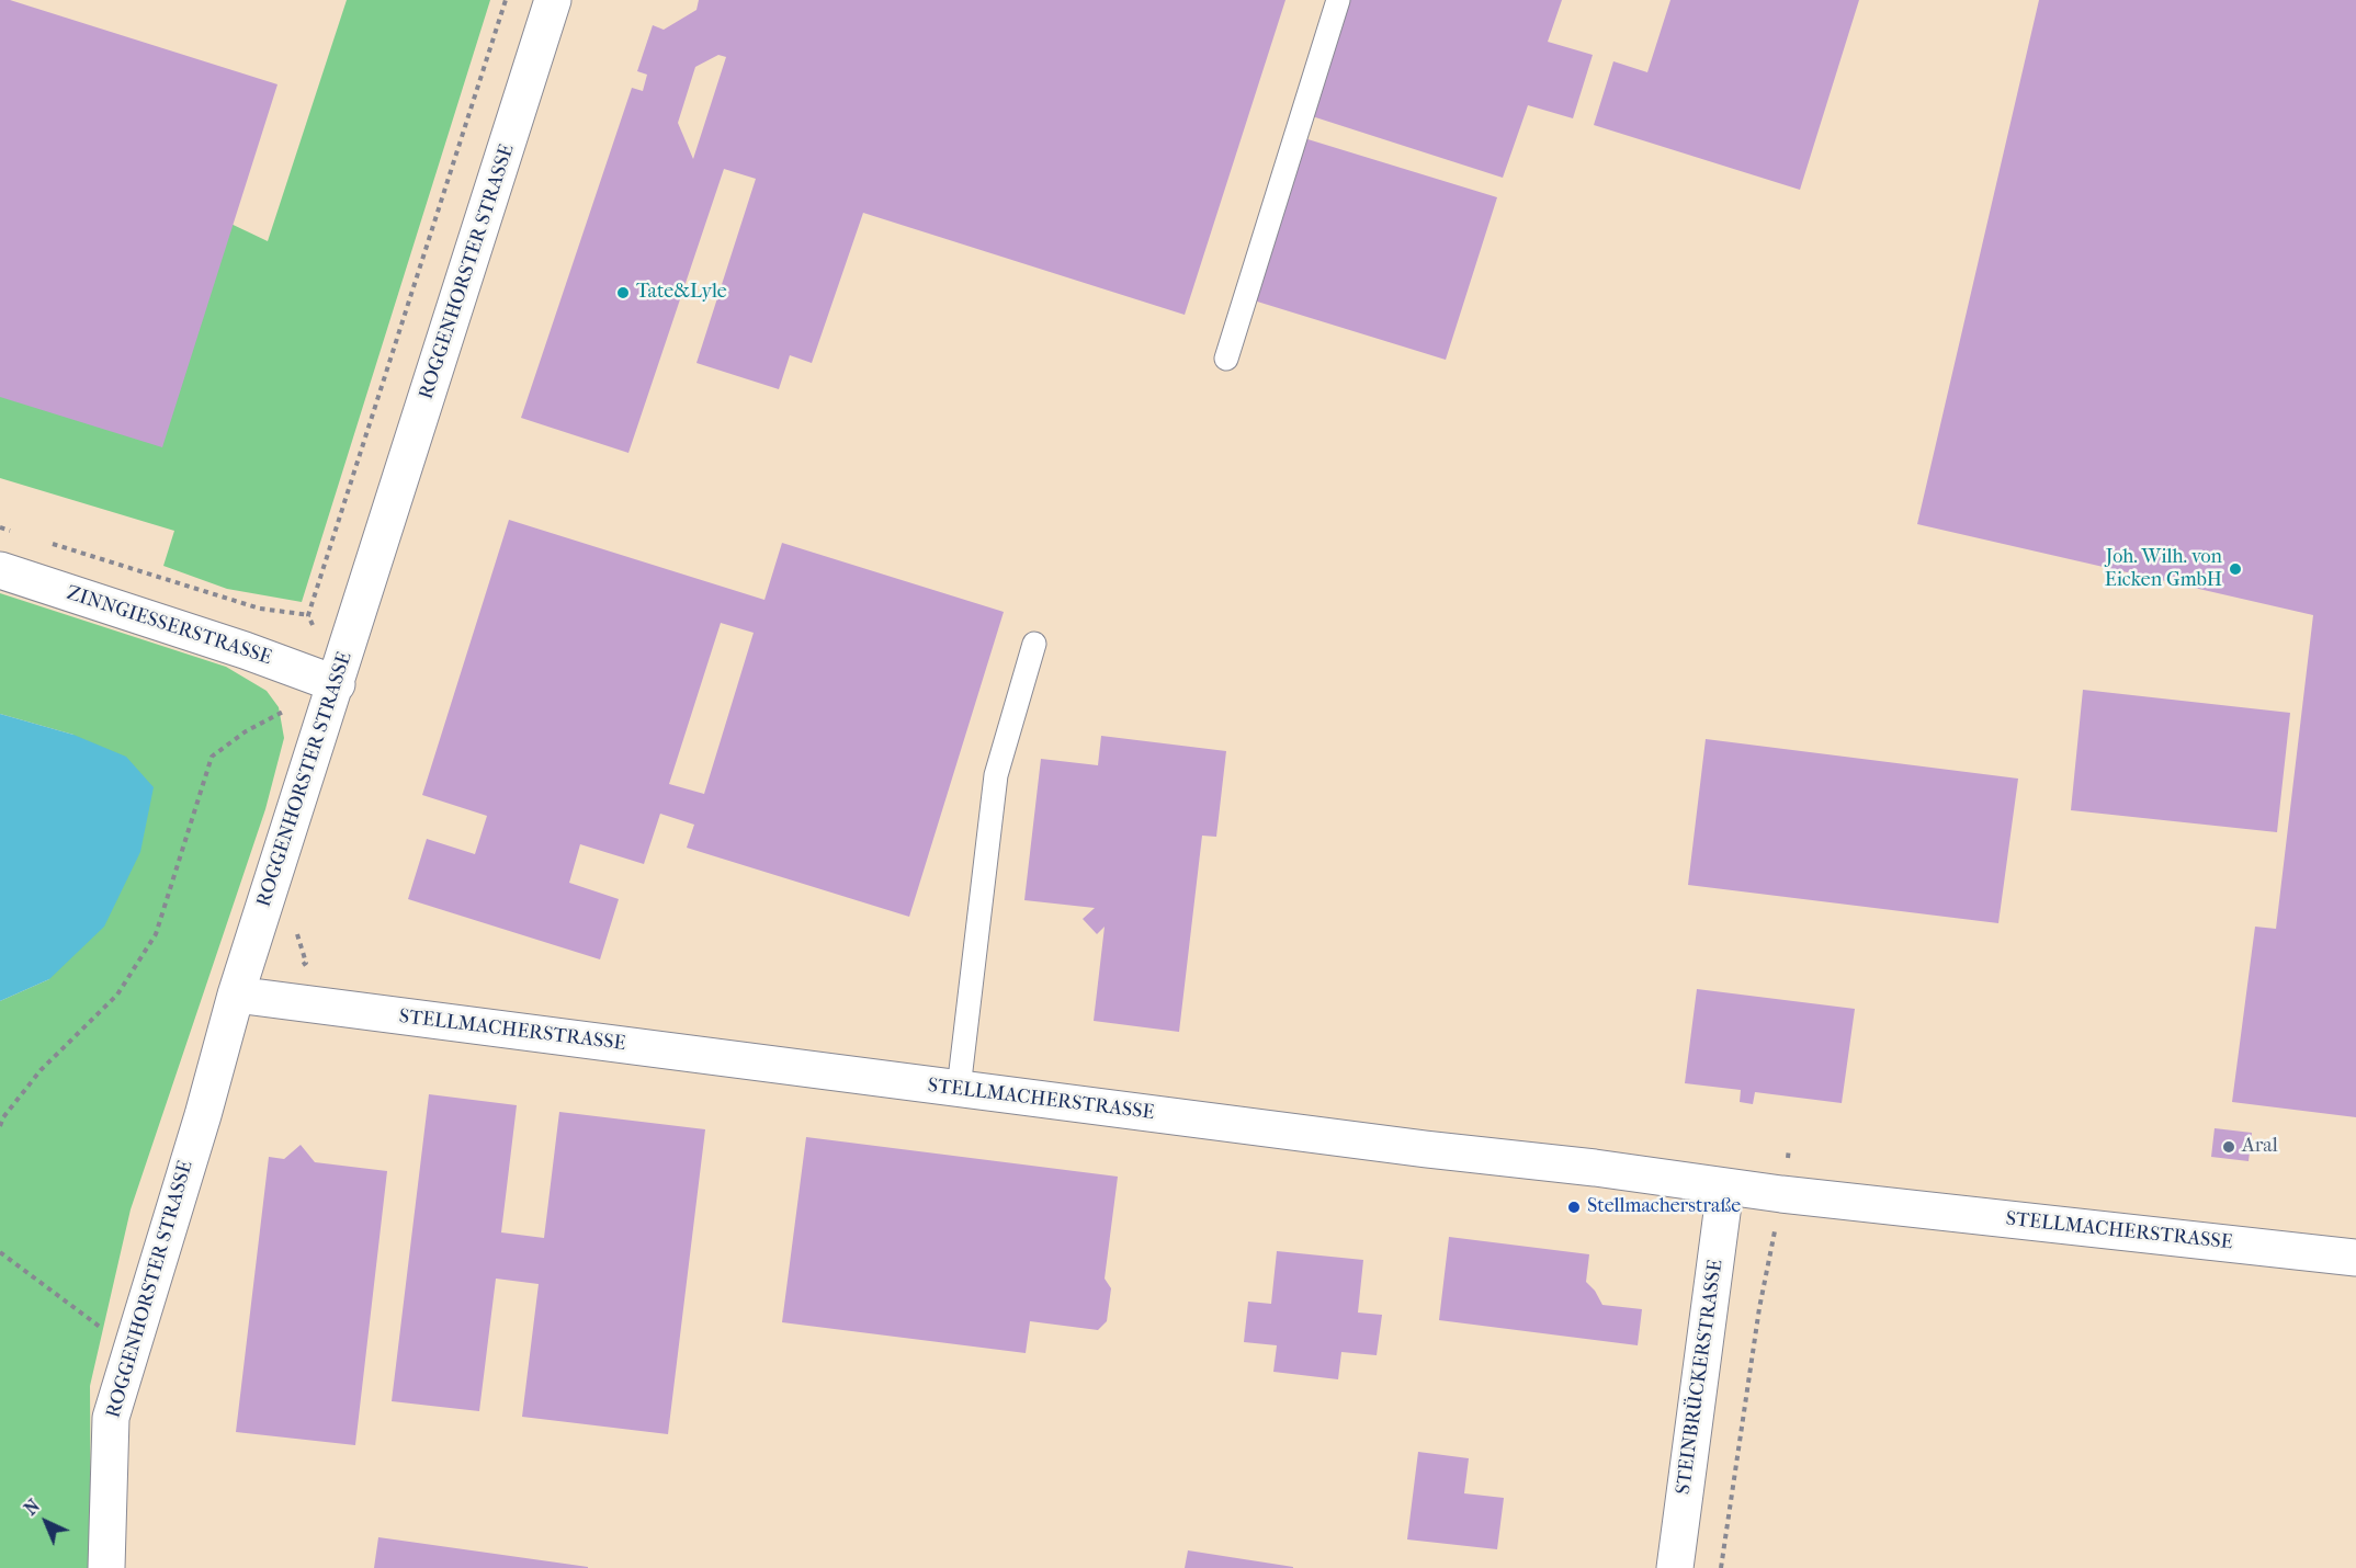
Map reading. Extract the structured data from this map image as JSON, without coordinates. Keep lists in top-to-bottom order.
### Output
{
  "streets": {
    "street": [
      "ROGGENHORSTER STRASSE",
      "ZINNGIESSERSTRASSE",
      "STELLMACHERSTRASSE",
      "STEINBRÜCKERSTRASSE"
    ]
  },
  "crossings": [
    ["ROGGENHORSTER STRASSE", "ZINNGIESSERSTRASSE"],
    ["ROGGENHORSTER STRASSE", "STELLMACHERSTRASSE"],
    ["STELLMACHERSTRASSE", "STEINBRÜCKERSTRASSE"]
  ],
  "places": [
    "Tate&Lyle",
    "Joh. Wilh. von Eicken GmbH",
    "Aral",
    "Stellmacherstraße"
  ],
  "north": "top left"
}
